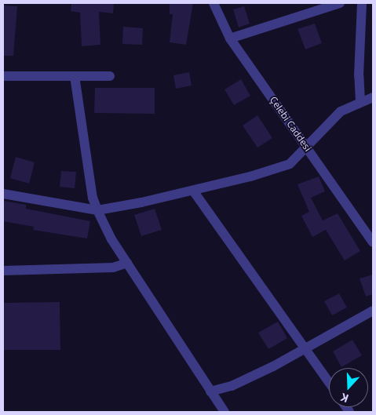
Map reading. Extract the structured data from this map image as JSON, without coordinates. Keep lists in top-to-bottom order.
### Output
{
  "streets": {
    "street": ["Çelebi Caddesi"]
  },
  "north": "bottom"
}
